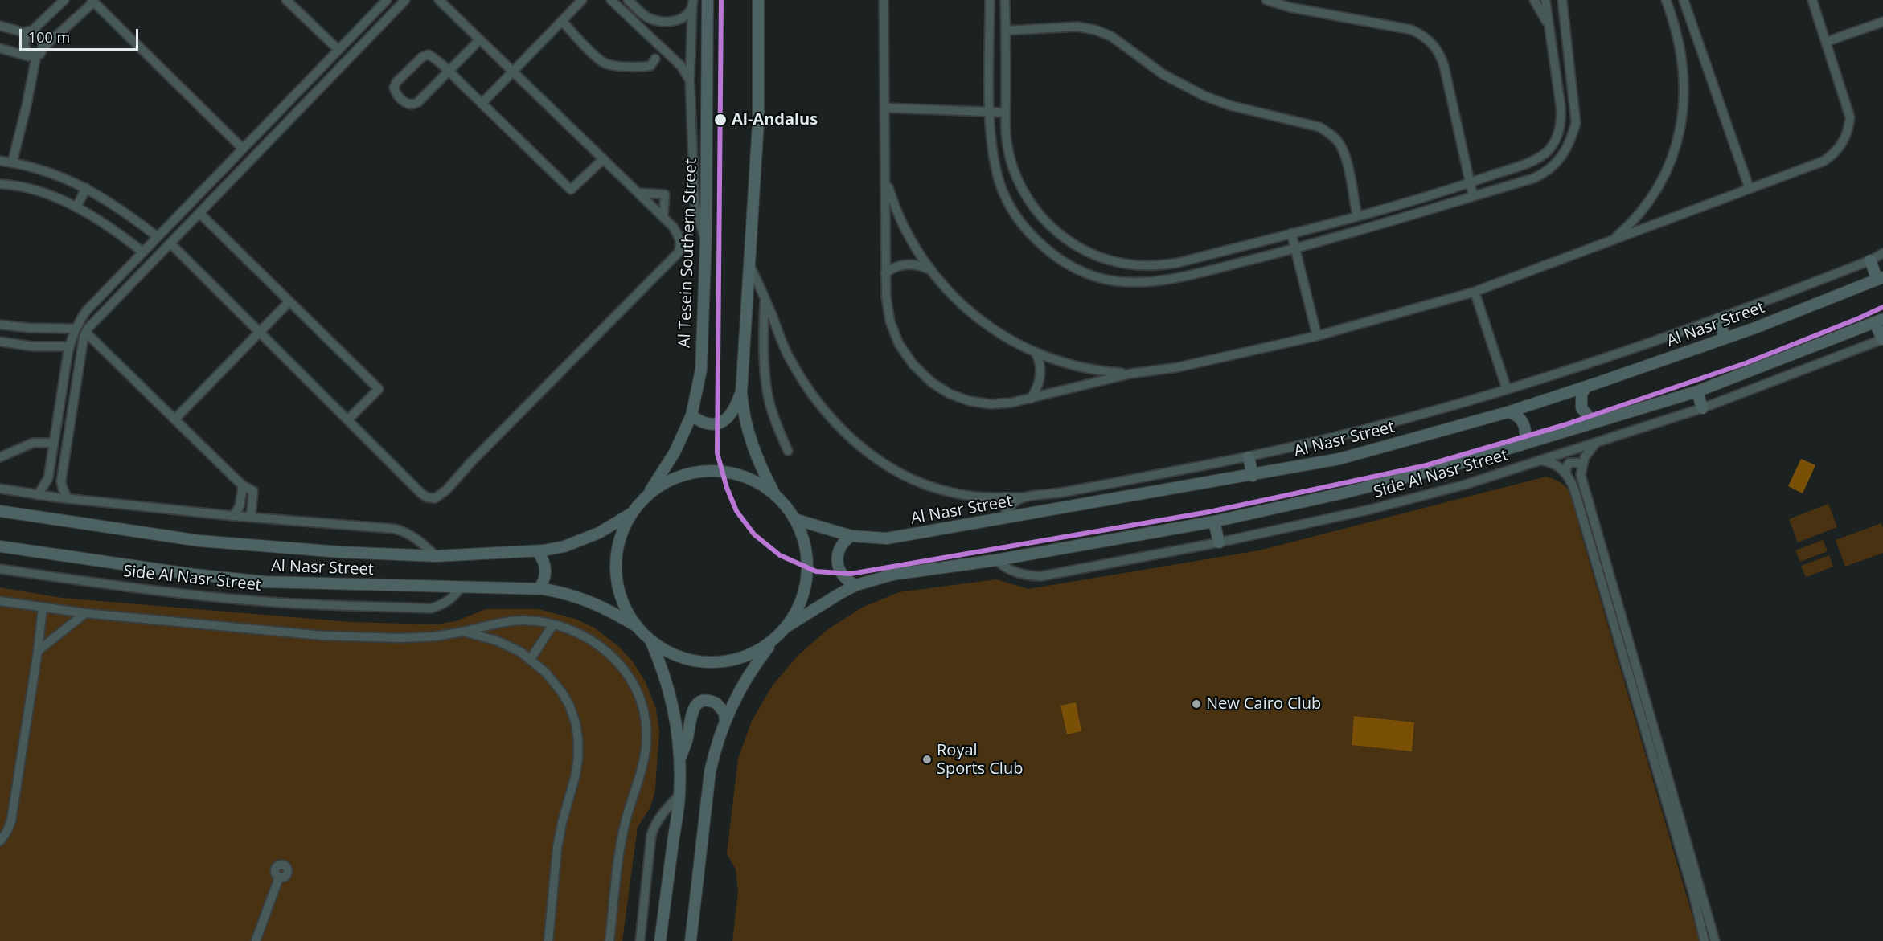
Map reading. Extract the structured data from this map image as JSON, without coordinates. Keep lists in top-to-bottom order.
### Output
{
  "streets": {
    "main road": ["Al Tesein Southern Street", "Al Nasr Street"],
    "street": ["Side Al Nasr Street"]
  },
  "crossings": [
    ["Al Nasr Street", "Side Al Nasr Street"]
  ],
  "places": ["Al-Andalus", "New Cairo Club", "Royal Sports Club"],
  "scale_bar": "100 m"
}
